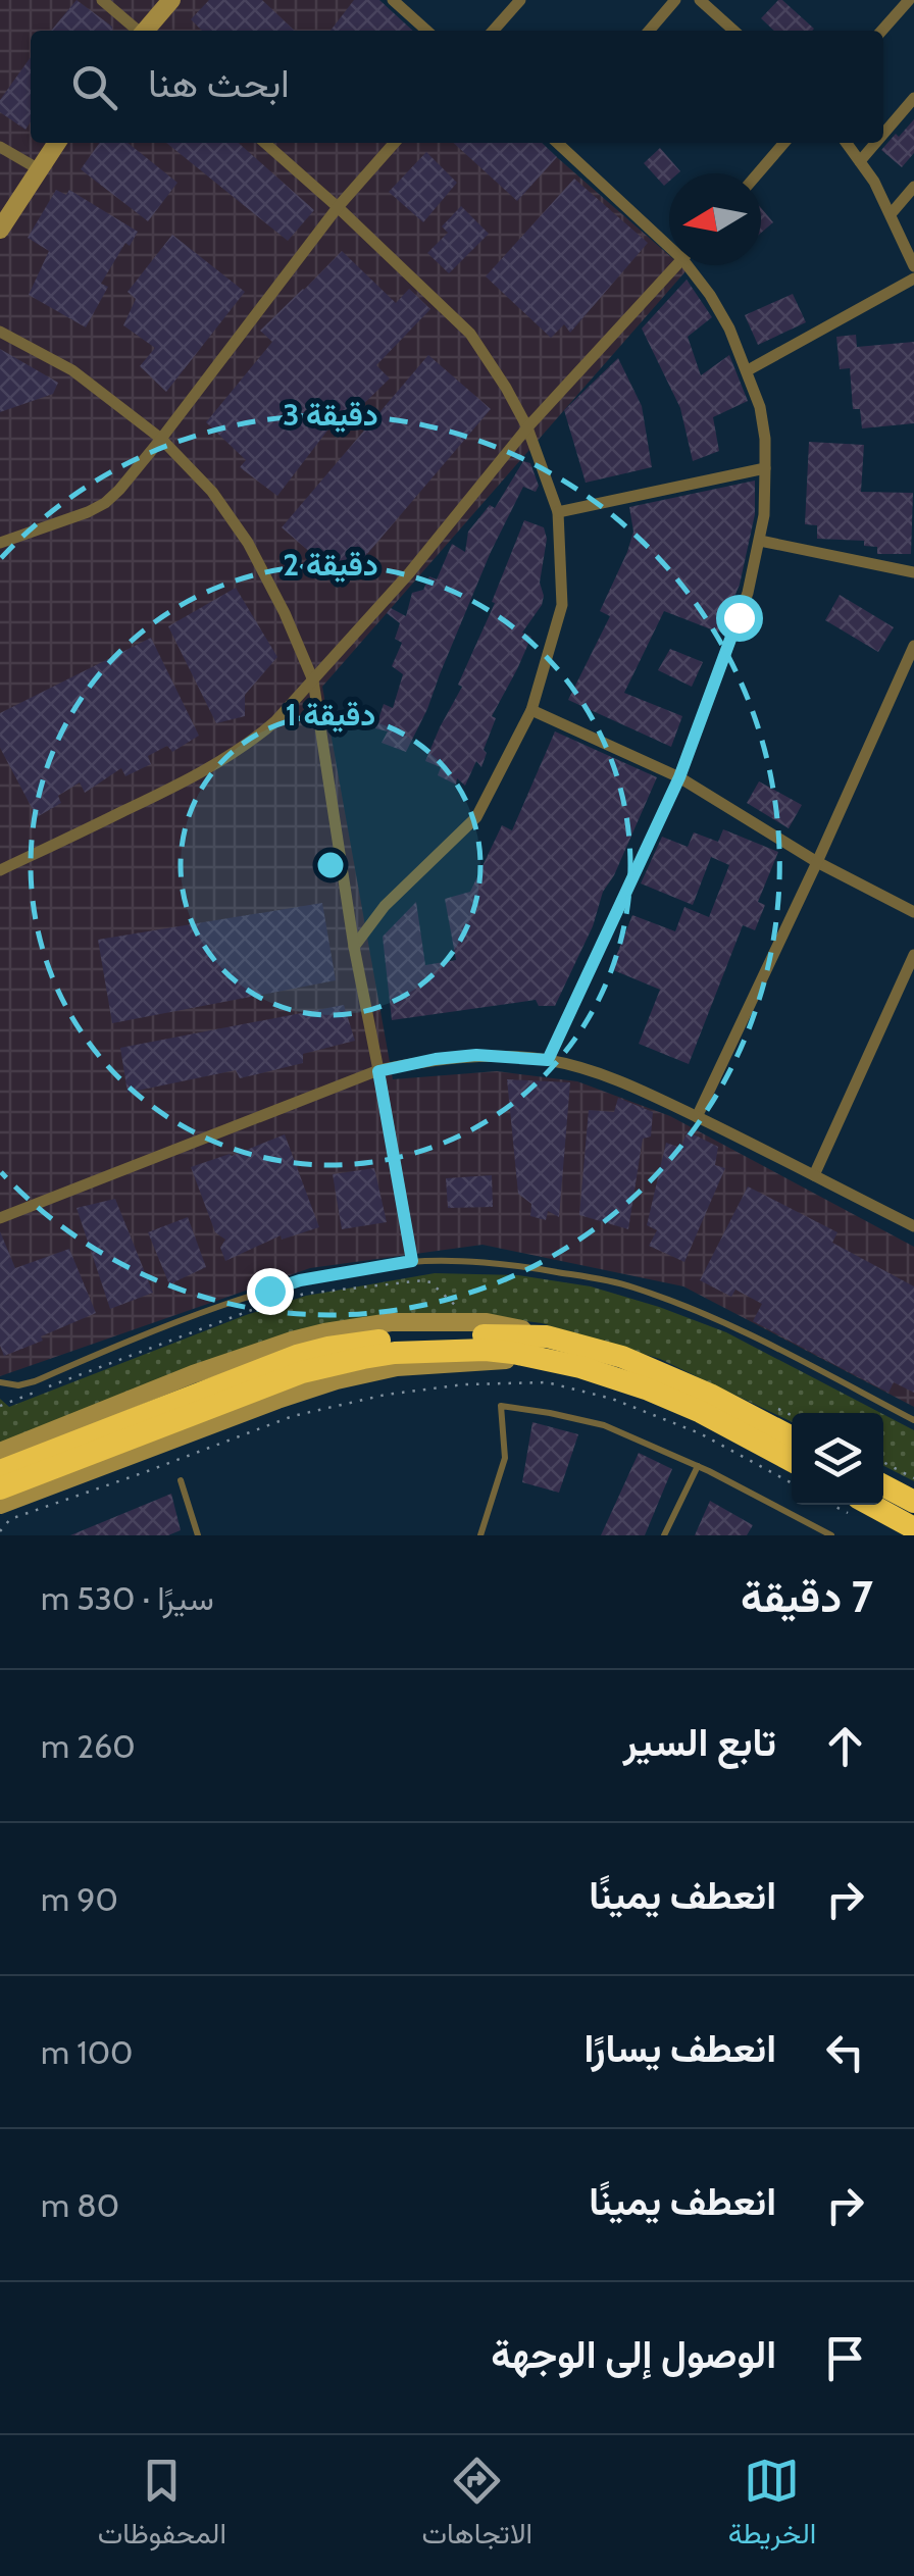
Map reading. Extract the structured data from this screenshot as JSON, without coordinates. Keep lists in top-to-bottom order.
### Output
{
  "north": "left",
  "page": {
    "search": "ابحث هنا",
    "heading": ["7 دقيقة", "سيرًا · 530 m"],
    "list": [
      ["تابع السير", "260 m"],
      ["انعطف يمينًا", "90 m"],
      ["انعطف يسارًا", "100 m"],
      ["انعطف يمينًا", "80 m"],
      "الوصول إلى الوجهة"
    ],
    "nav": ["الخريطة", "الاتجاهات", "المحفوظات"]
  },
  "rings": ["3 دقيقة", "2 دقيقة", "1 دقيقة"]
}
